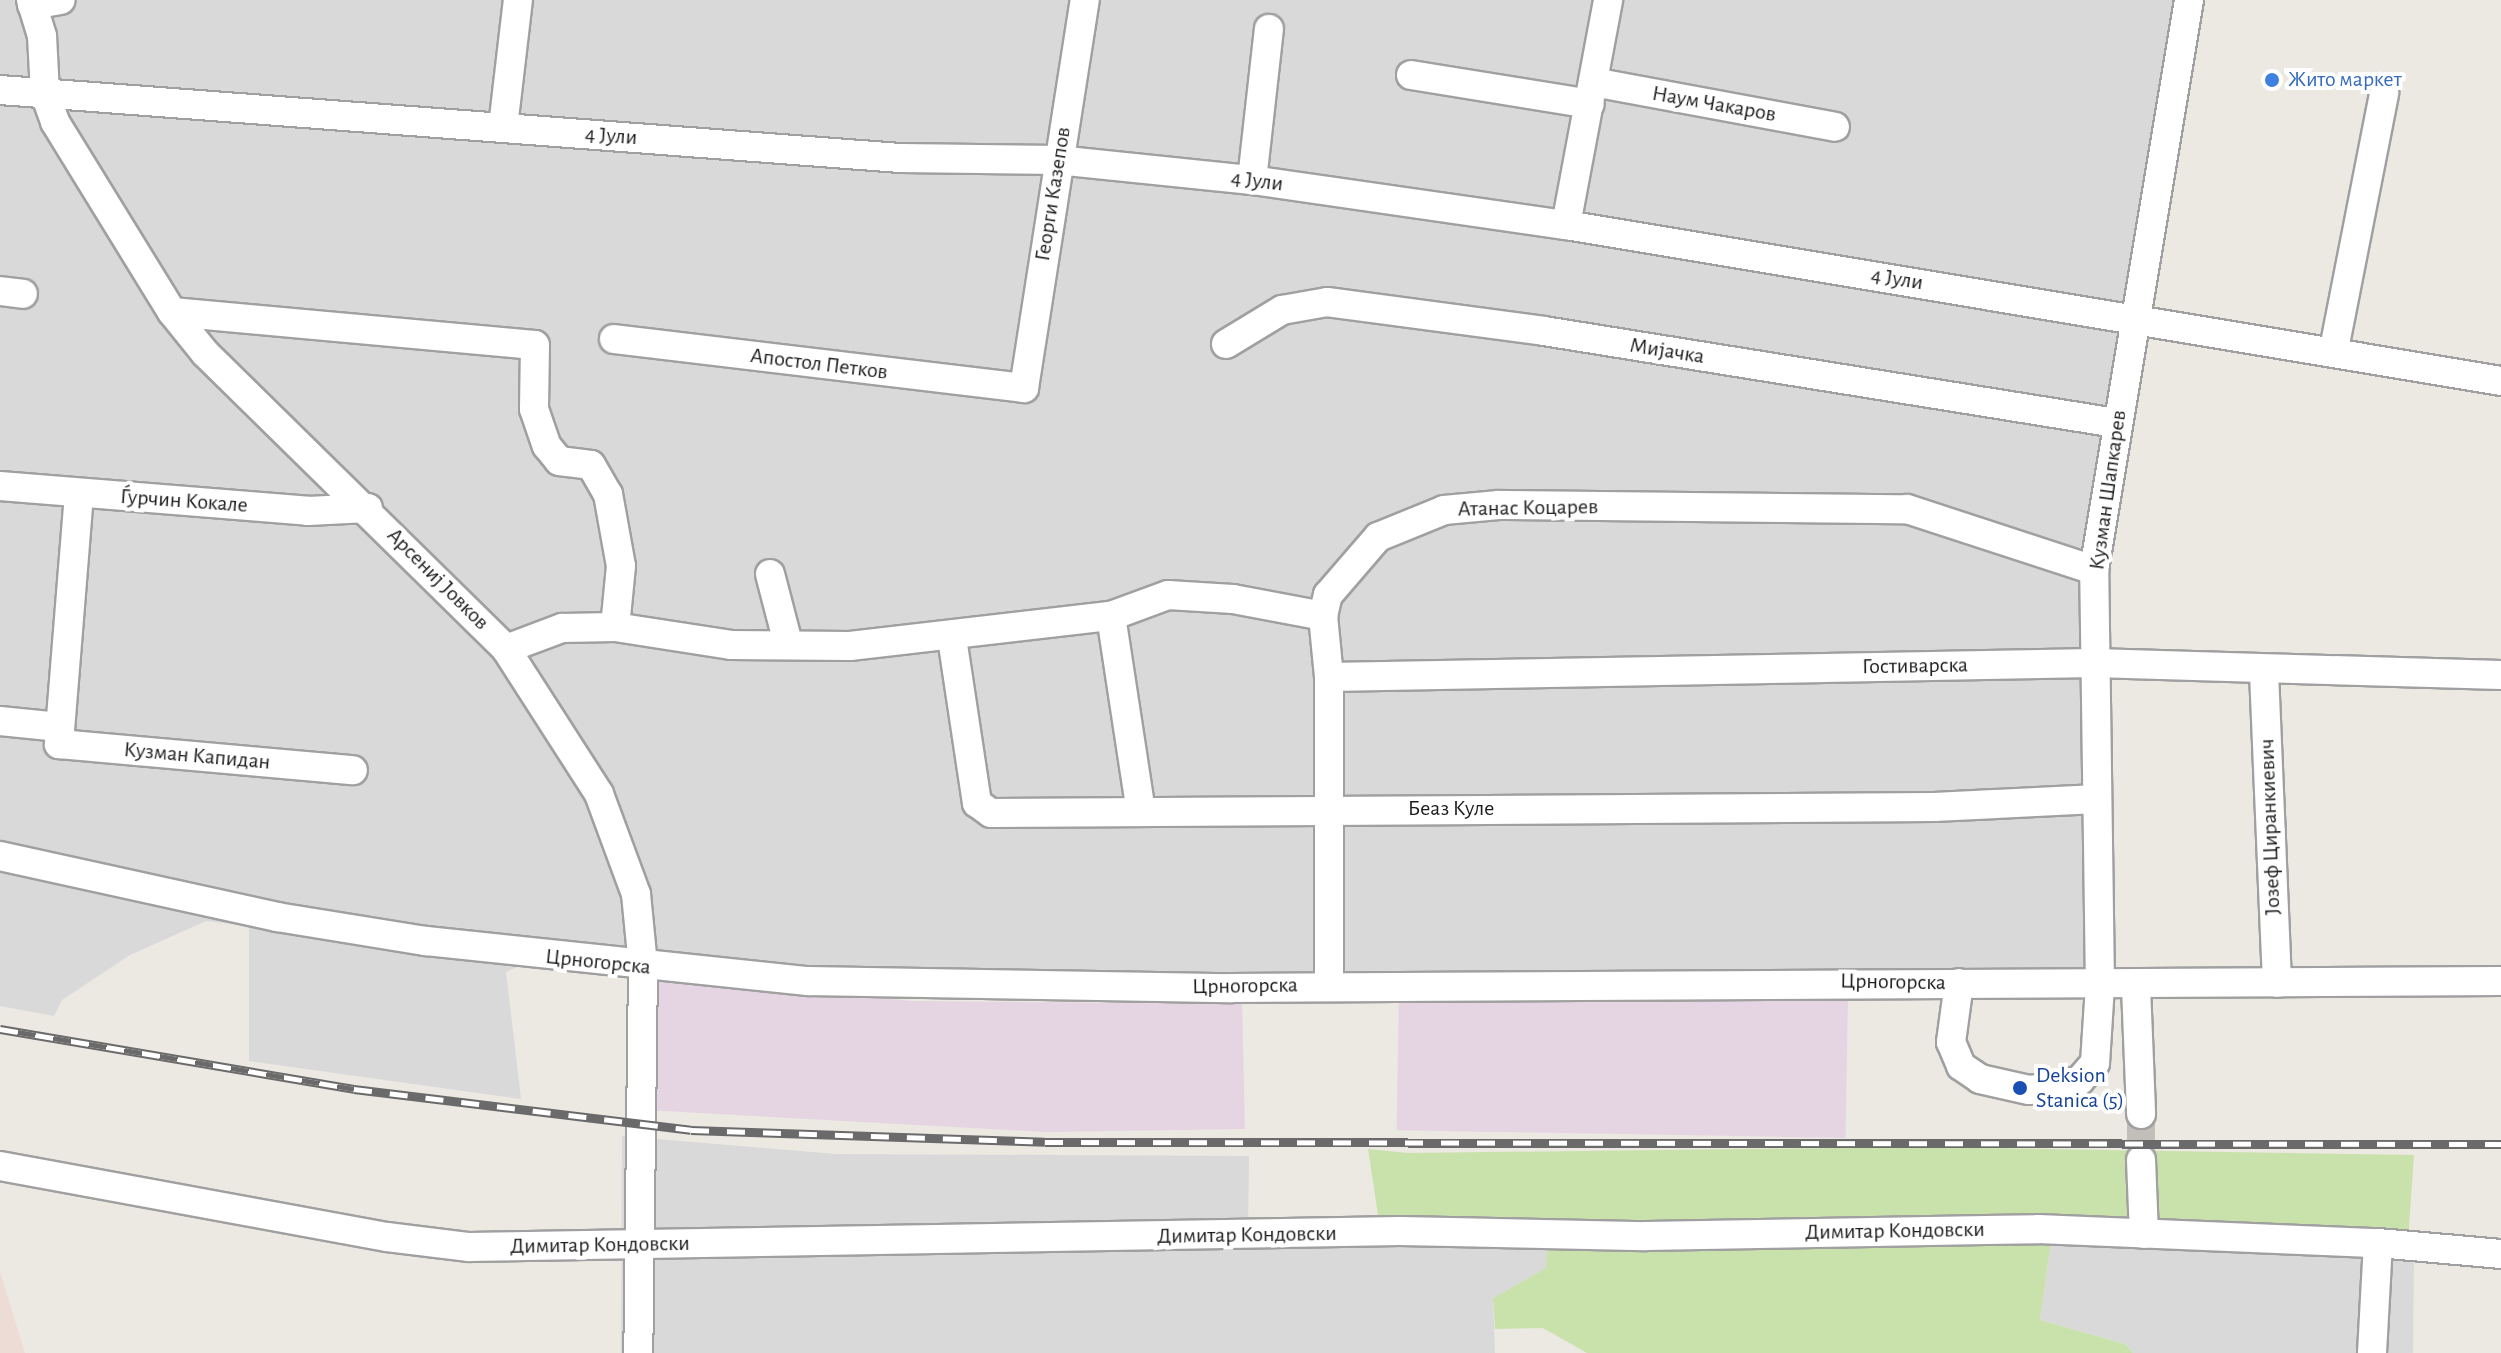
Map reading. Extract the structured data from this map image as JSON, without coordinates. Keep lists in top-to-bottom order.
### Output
{
  "streets": {
    "street": [
      "Наум Чакаров",
      "4 Јули",
      "Георги Казепов",
      "Мијачка",
      "Апостол Петков",
      "Кузман Шапкарев",
      "Ѓурчин Кокале",
      "Атанас Коцарев",
      "Арсениј Јовков",
      "Гостиварска",
      "Кузман Капидан",
      "Беаз Куле",
      "Јозеф Циранкиевич",
      "Црногорска",
      "Димитар Кондовски"
    ]
  },
  "crossings": [
    ["4 Јули", "Георги Казепов"],
    ["4 Јули", "Кузман Шапкарев"],
    ["4 Јули", "Арсениј Јовков"],
    ["Георги Казепов", "Апостол Петков"],
    ["Мијачка", "Кузман Шапкарев"],
    ["Кузман Шапкарев", "Атанас Коцарев"],
    ["Кузман Шапкарев", "Гостиварска"],
    ["Кузман Шапкарев", "Беаз Куле"],
    ["Кузман Шапкарев", "Црногорска"],
    ["Ѓурчин Кокале", "Арсениј Јовков"],
    ["Арсениј Јовков", "Црногорска"],
    ["Арсениј Јовков", "Димитар Кондовски"],
    ["Гостиварска", "Јозеф Циранкиевич"],
    ["Јозеф Циранкиевич", "Црногорска"]
  ],
  "places": ["Жито маркет", "Deksion Stanica (5)"]
}
